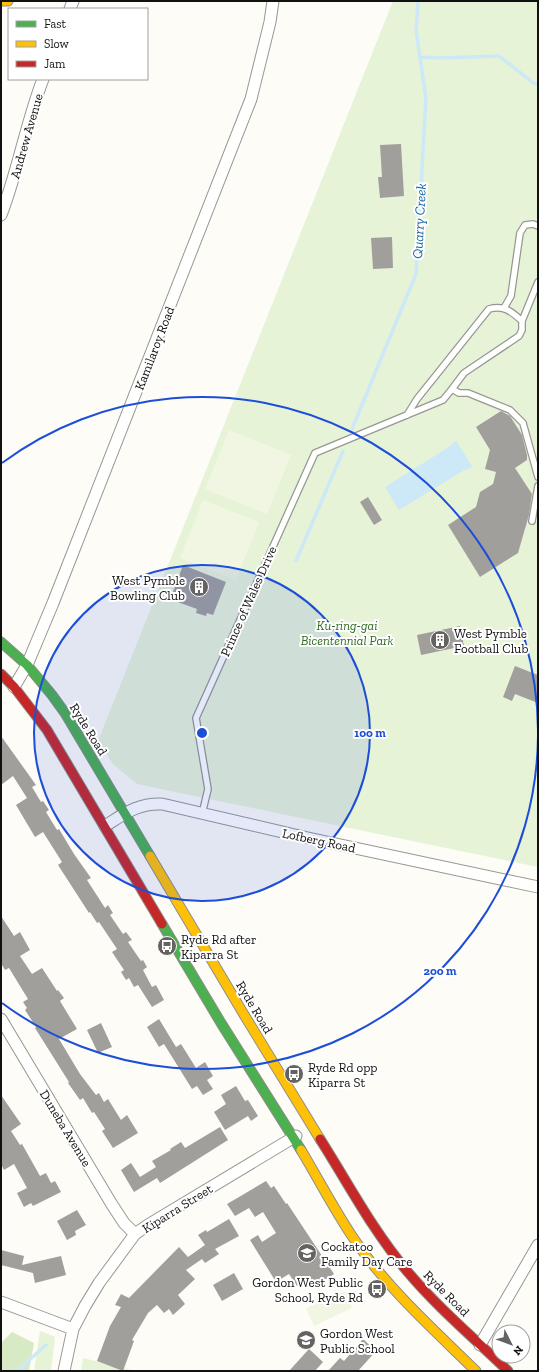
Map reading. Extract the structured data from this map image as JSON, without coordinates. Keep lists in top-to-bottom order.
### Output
{
  "streets": {
    "main road": ["Ryde Road"],
    "street": [
      "Andrew Avenue",
      "Kamilaroy Road",
      "Lofberg Road",
      "Duneba Avenue",
      "Kiparra Street"
    ],
    "lane": ["Prince of Wales Drive"]
  },
  "crossings": [
    ["Kamilaroy Road", "Ryde Road"],
    ["Prince of Wales Drive", "Lofberg Road"],
    ["Ryde Road", "Lofberg Road"],
    ["Ryde Road", "Kiparra Street"],
    ["Duneba Avenue", "Kiparra Street"]
  ],
  "water": ["Quarry Creek"],
  "parks": ["Ku-ring-gai Bicentennial Park"],
  "places": {
    "building": ["West Pymble Bowling Club", "West Pymble Football Club"],
    "bus stop": ["Ryde Rd after Kiparra St", "Ryde Rd opp Kiparra St", "Gordon West Public School, Ryde Rd"],
    "school or university": ["Cockatoo Family Day Care", "Gordon West Public School"]
  },
  "legend": ["Fast", "Slow", "Jam"],
  "north": "bottom right",
  "rings": ["100 m", "200 m"]
}
